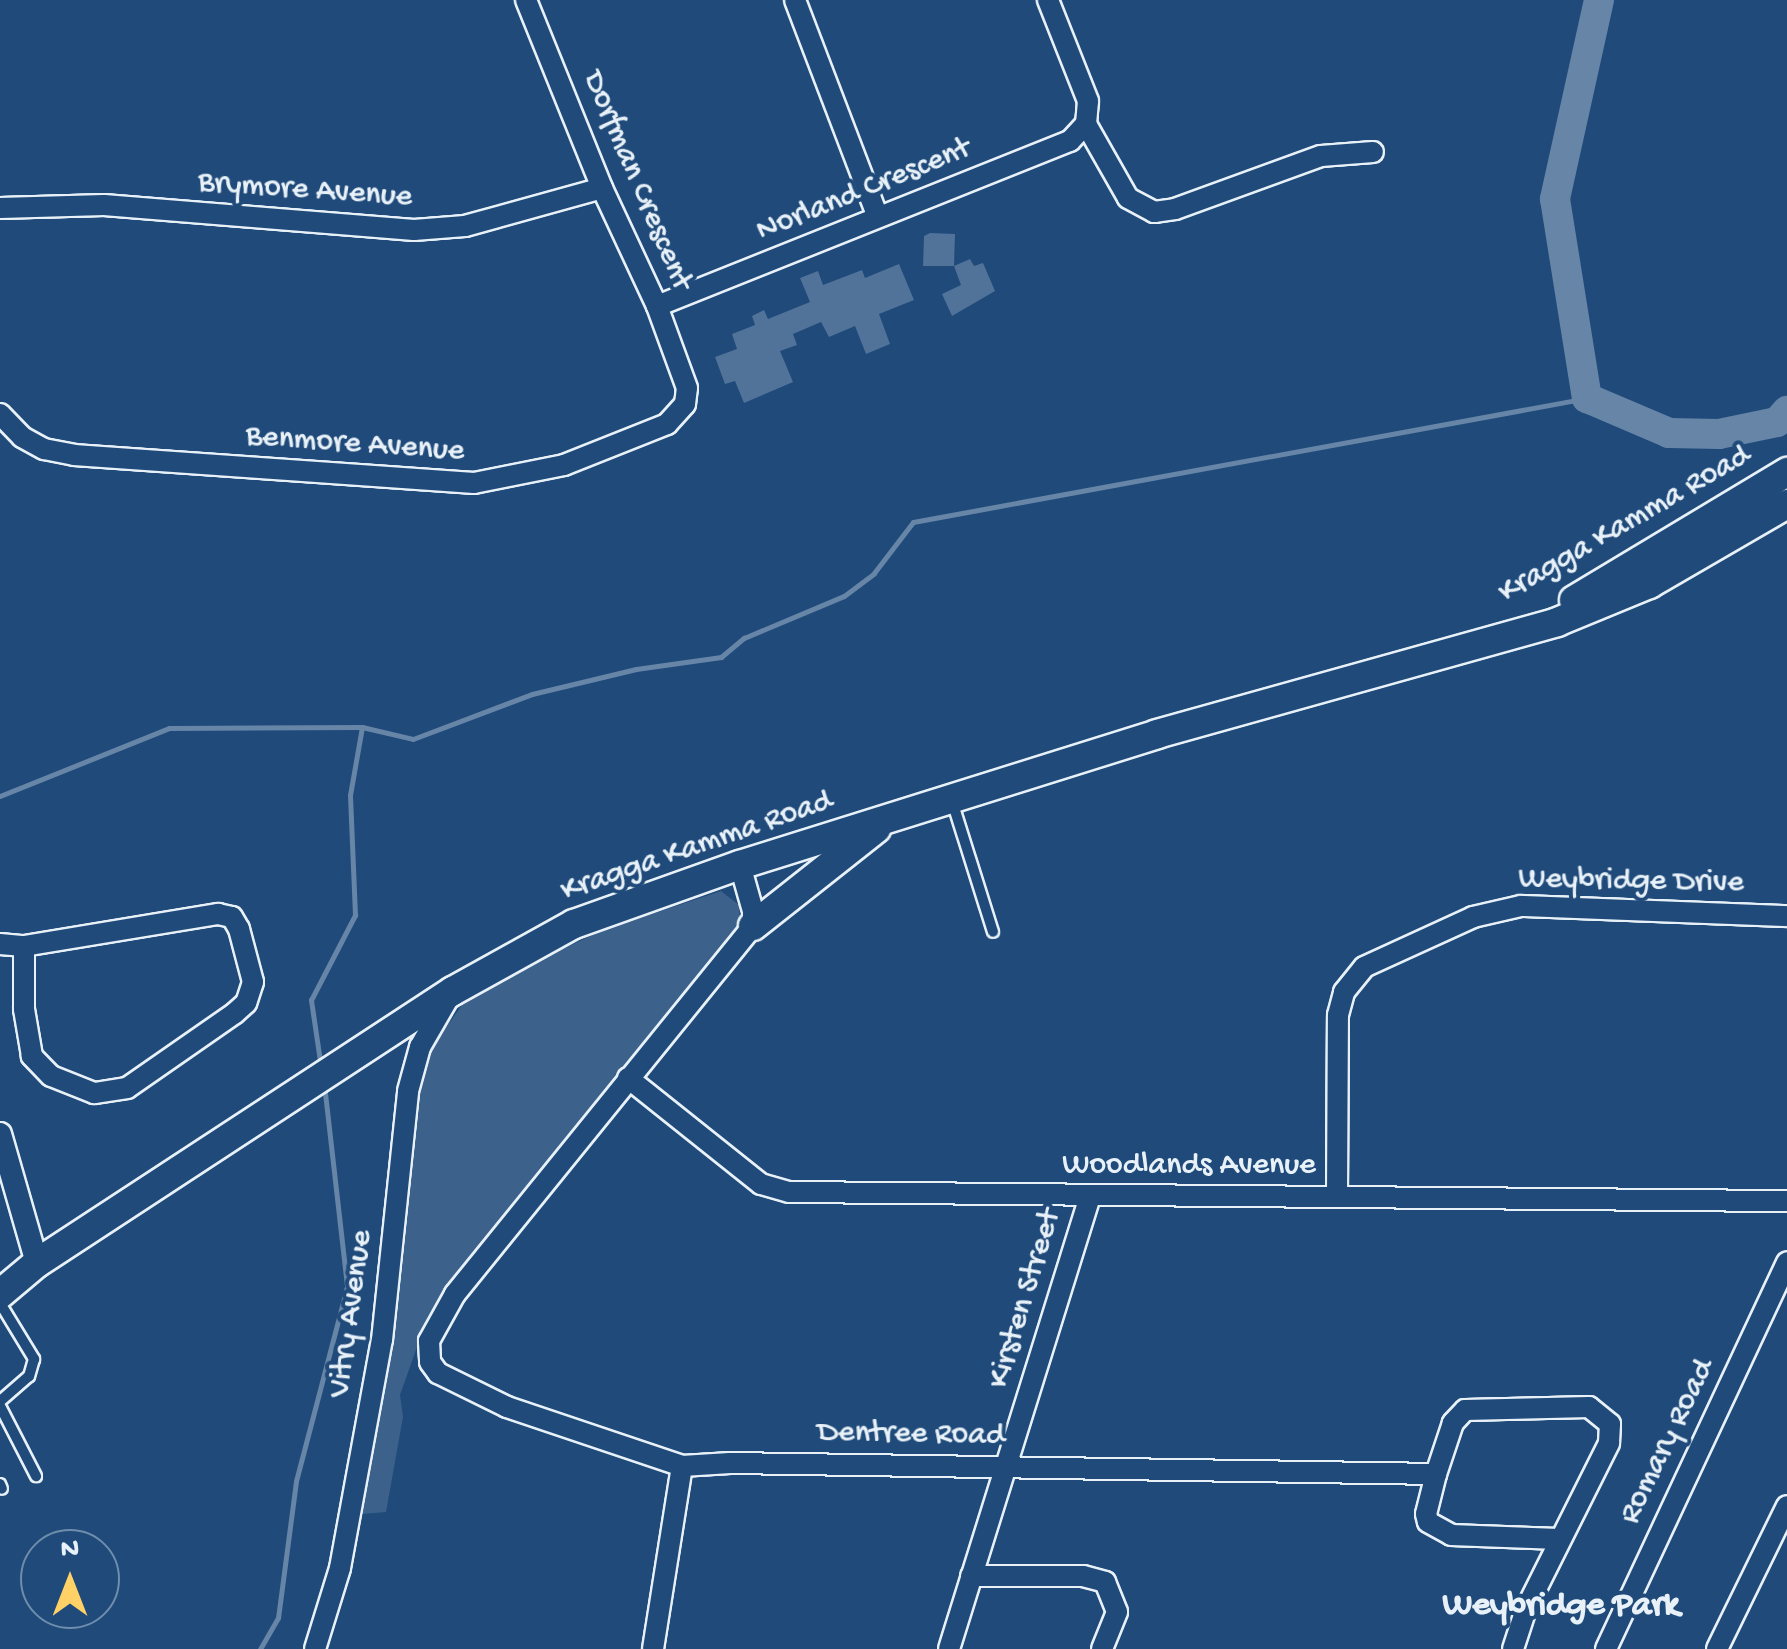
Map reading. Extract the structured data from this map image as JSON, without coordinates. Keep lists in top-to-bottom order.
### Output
{
  "streets": {
    "main road": ["Kragga Kamma Road"],
    "street": [
      "Dorfman Crescent",
      "Brymore Avenue",
      "Norland Crescent",
      "Benmore Avenue",
      "Weybridge Drive",
      "Woodlands Avenue",
      "Kirsten Street",
      "Vitry Avenue",
      "Dentree Road",
      "Romary Road"
    ]
  },
  "crossings": [
    ["Dorfman Crescent", "Brymore Avenue"],
    ["Dorfman Crescent", "Norland Crescent"],
    ["Dorfman Crescent", "Benmore Avenue"],
    ["Kragga Kamma Road", "Vitry Avenue"],
    ["Weybridge Drive", "Woodlands Avenue"],
    ["Woodlands Avenue", "Kirsten Street"],
    ["Woodlands Avenue", "Dentree Road"],
    ["Kirsten Street", "Dentree Road"]
  ],
  "districts": ["Weybridge Park"],
  "north": "top"
}
